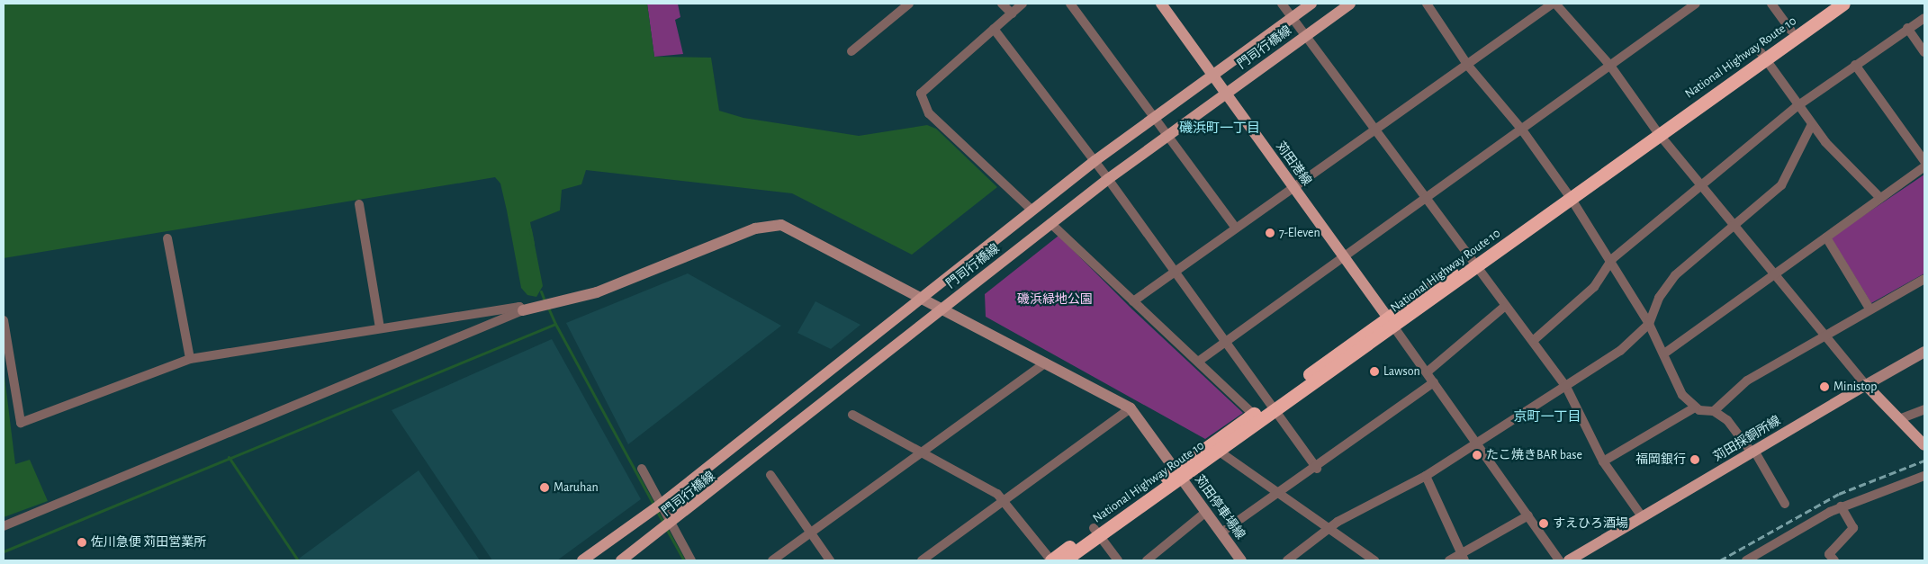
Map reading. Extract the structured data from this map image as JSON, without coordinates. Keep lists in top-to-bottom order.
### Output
{
  "streets": {
    "highway": ["National Highway Route 10"],
    "main road": ["門司行橋線", "苅田港線", "苅田採銅所線"],
    "street": ["苅田停車場線"]
  },
  "crossings": [
    ["門司行橋線", "苅田港線"],
    ["National Highway Route 10", "苅田港線"],
    ["National Highway Route 10", "苅田停車場線"]
  ],
  "districts": ["磯浜町一丁目", "京町一丁目"],
  "parks": ["磯浜緑地公園"],
  "places": [
    "7-Eleven",
    "Lawson",
    "Ministop",
    "たこ焼きBAR base",
    "福岡銀行",
    "Maruhan",
    "すえひろ酒場",
    "佐川急便 苅田営業所"
  ]
}
